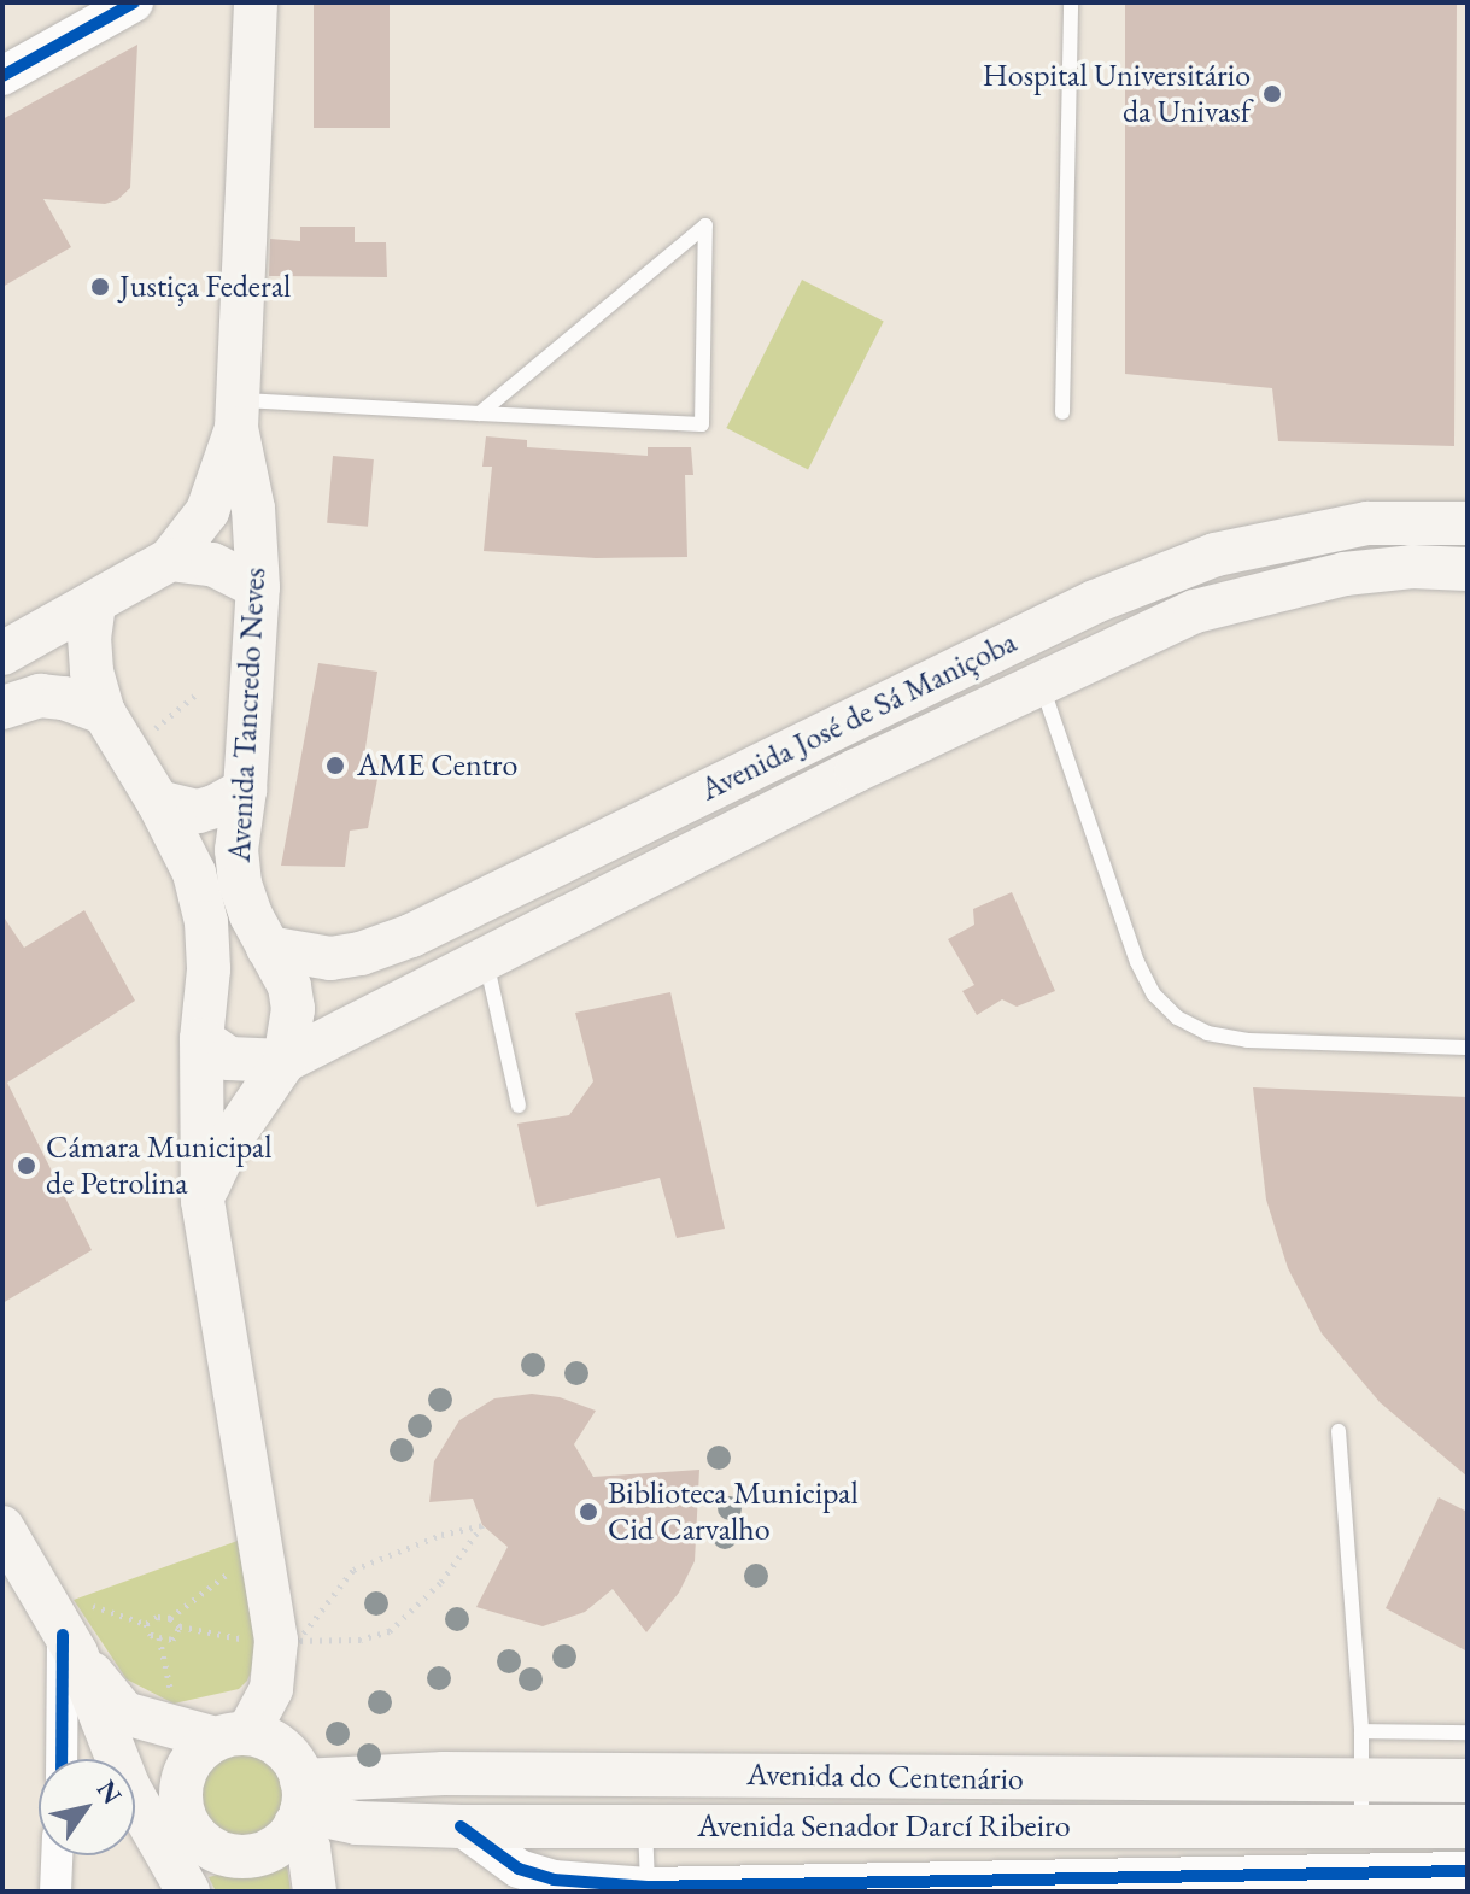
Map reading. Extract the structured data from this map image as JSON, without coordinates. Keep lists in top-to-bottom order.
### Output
{
  "streets": {
    "main road": [
      "Avenida Tancredo Neves",
      "Avenida José de Sá Maniçoba",
      "Avenida do Centenário",
      "Avenida Senador Darcí Ribeiro"
    ]
  },
  "crossings": [
    ["Avenida Tancredo Neves", "Avenida José de Sá Maniçoba"],
    ["Avenida Tancredo Neves", "Avenida do Centenário"],
    ["Avenida Tancredo Neves", "Avenida Senador Darcí Ribeiro"],
    ["Avenida do Centenário", "Avenida Senador Darcí Ribeiro"]
  ],
  "places": [
    "Hospital Universitário da Univasf",
    "Justiça Federal",
    "AME Centro",
    "Cámara Municipal de Petrolina",
    "Biblioteca Municipal Cid Carvalho"
  ],
  "north": "top right"
}
